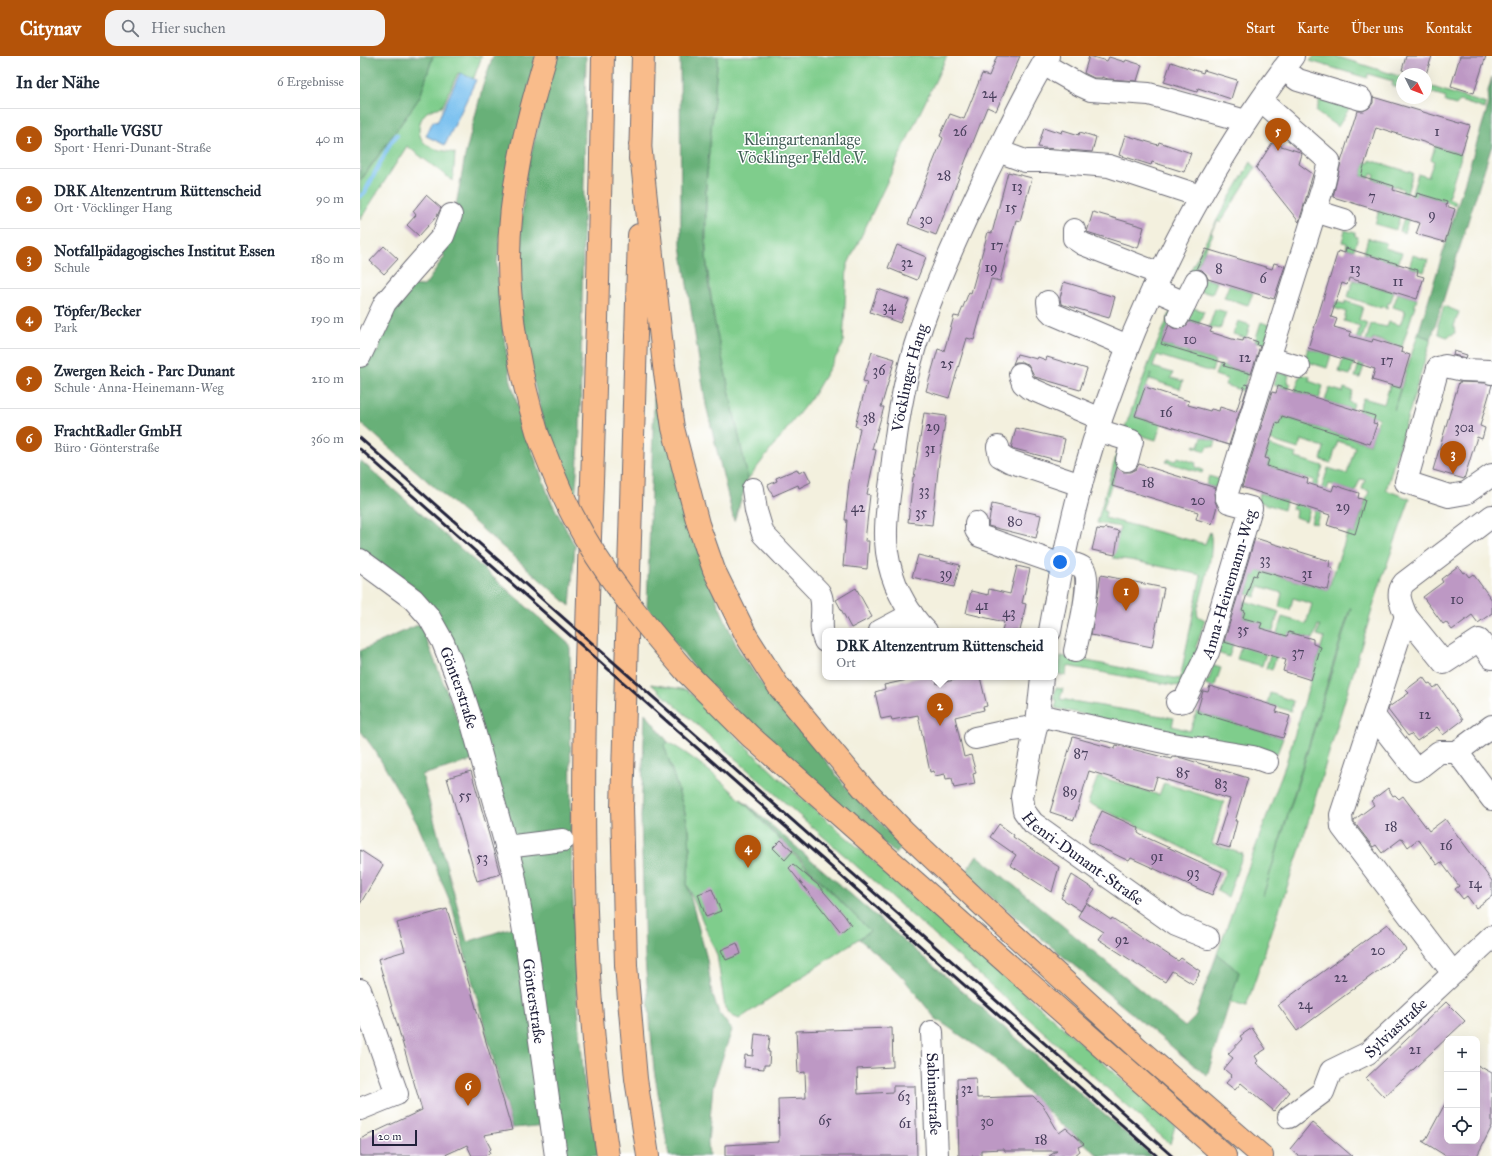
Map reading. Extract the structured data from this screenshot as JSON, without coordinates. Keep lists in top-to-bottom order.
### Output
{
  "streets": {
    "street": [
      "Vöcklinger Hang",
      "Anna-Heinemann-Weg",
      "Gönterstraße",
      "Henri-Dunant-Straße",
      "Sylviastraße",
      "Sabinastraße"
    ]
  },
  "parks": ["Kleingartenanlage Vöcklinger Feld e.V."],
  "house_numbers": [
    "24",
    "26",
    "1",
    "28",
    "13",
    "7",
    "15",
    "9",
    "30",
    "17",
    "32",
    "19",
    "8",
    "13",
    "6",
    "11",
    "34",
    "10",
    "12",
    "17",
    "25",
    "36",
    "16",
    "38",
    "29",
    "30a",
    "31",
    "18",
    "33",
    "20",
    "29",
    "42",
    "35",
    "80",
    "33",
    "39",
    "31",
    "10",
    "41",
    "43",
    "35",
    "37",
    "12",
    "87",
    "85",
    "83",
    "89",
    "55",
    "18",
    "16",
    "91",
    "53",
    "93",
    "14",
    "92",
    "20",
    "22",
    "24",
    "21",
    "32",
    "63",
    "65",
    "30",
    "61",
    "18"
  ],
  "scale_bar": "20 m",
  "north": "bottom right",
  "page": {
    "header": "Citynav",
    "search": "Hier suchen",
    "nav": [
      "Start",
      "Karte",
      "Über uns",
      "Kontakt"
    ],
    "heading": ["In der Nähe", "6 Ergebnisse"],
    "list": [
      {
        "mark": "1",
        "name": "Sporthalle VGSU",
        "note": "Sport · Henri-Dunant-Straße",
        "value": "40 m"
      },
      {
        "mark": "2",
        "name": "DRK Altenzentrum Rüttenscheid",
        "note": "Ort · Vöcklinger Hang",
        "value": "90 m"
      },
      {
        "mark": "3",
        "name": "Notfallpädagogisches Institut Essen",
        "note": "Schule",
        "value": "180 m"
      },
      {
        "mark": "4",
        "name": "Töpfer/Becker",
        "note": "Park",
        "value": "190 m"
      },
      {
        "mark": "5",
        "name": "Zwergen Reich - Parc Dunant",
        "note": "Schule · Anna-Heinemann-Weg",
        "value": "210 m"
      },
      {
        "mark": "6",
        "name": "FrachtRadler GmbH",
        "note": "Büro · Gönterstraße",
        "value": "360 m"
      }
    ],
    "pins": [
      "5",
      "3",
      "1",
      "2",
      "4",
      "6"
    ],
    "popup": ["DRK Altenzentrum Rüttenscheid", "Ort"],
    "map_buttons": ["+", "−"],
    "scale": "20 m"
  }
}
